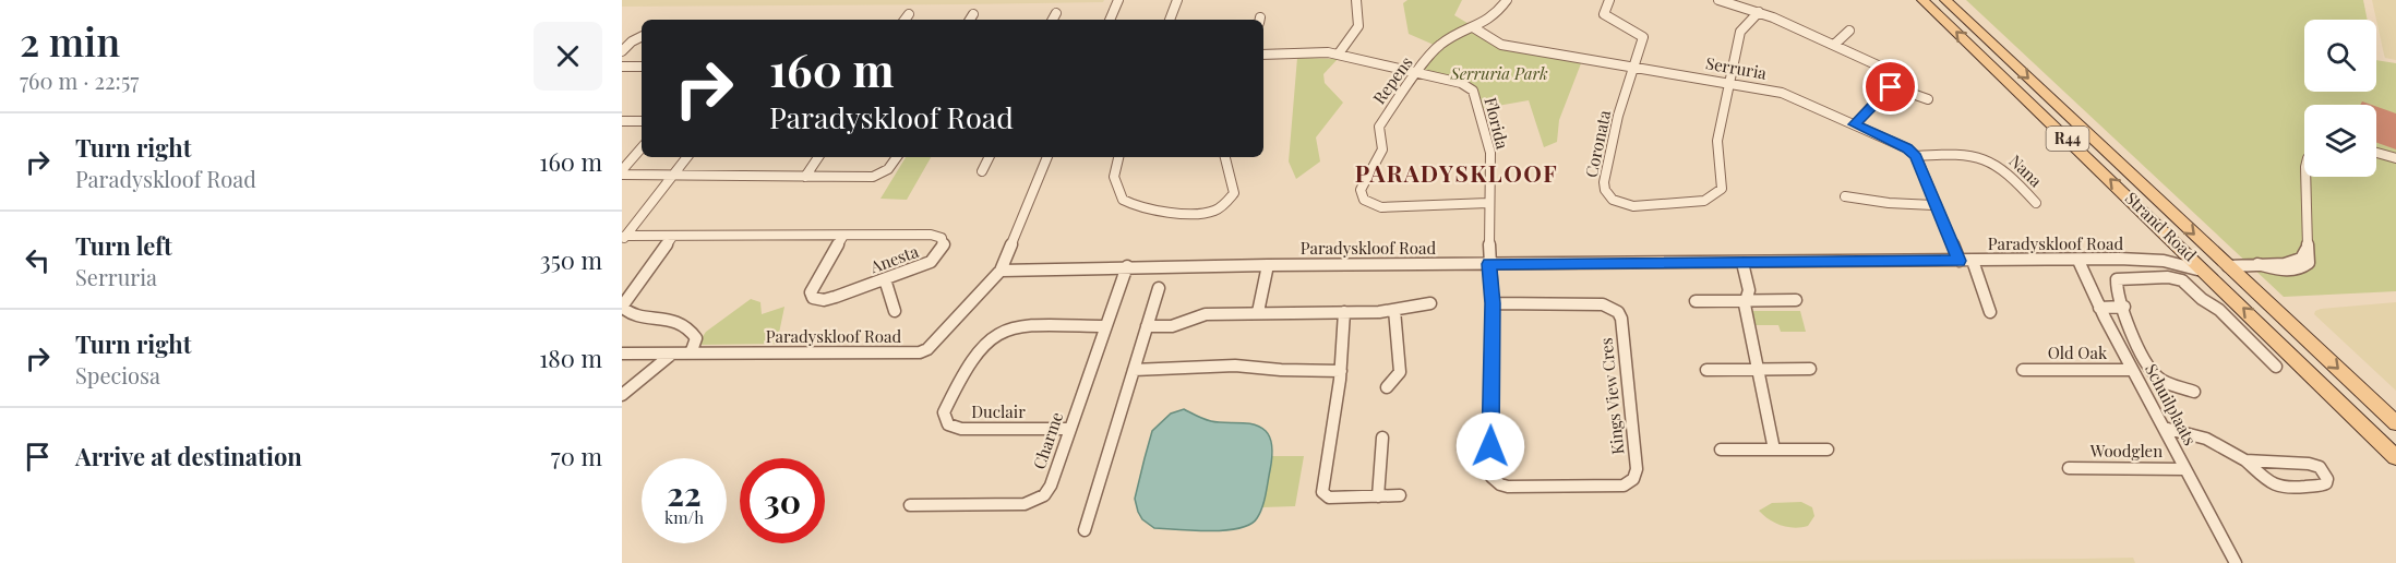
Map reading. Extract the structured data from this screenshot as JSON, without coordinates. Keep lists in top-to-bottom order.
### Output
{
  "streets": {
    "main road": ["R44", "Strand Road"],
    "street": [
      "Serruria",
      "Repens",
      "Florida",
      "Coronata",
      "Nana",
      "Paradyskloof Road",
      "Anesta",
      "Old Oak",
      "Kings View Cres",
      "Schuilplaats",
      "Duclair",
      "Charme",
      "Woodglen"
    ]
  },
  "crossings": [
    ["Serruria", "Repens"],
    ["Serruria", "Coronata"],
    ["Serruria", "Nana"],
    ["Repens", "Florida"],
    ["Florida", "Paradyskloof Road"],
    ["Florida", "Kings View Cres"],
    ["Strand Road", "Paradyskloof Road"],
    ["Paradyskloof Road", "Kings View Cres"],
    ["Paradyskloof Road", "Schuilplaats"],
    ["Paradyskloof Road", "Charme"],
    ["Old Oak", "Schuilplaats"],
    ["Schuilplaats", "Woodglen"],
    ["Duclair", "Charme"]
  ],
  "districts": ["PARADYSKLOOF"],
  "parks": ["Serruria Park"],
  "page": {
    "heading": ["2 min", "760 m · 22:57"],
    "turn": ["160 m", "Paradyskloof Road"],
    "list": [
      {
        "name": "Turn right",
        "note": "Paradyskloof Road",
        "value": "160 m"
      },
      {
        "name": "Turn left",
        "note": "Serruria",
        "value": "350 m"
      },
      {
        "name": "Turn right",
        "note": "Speciosa",
        "value": "180 m"
      },
      {
        "name": "Arrive at destination",
        "value": "70 m"
      }
    ],
    "speed": "22 km/h",
    "limit": "30"
  }
}
